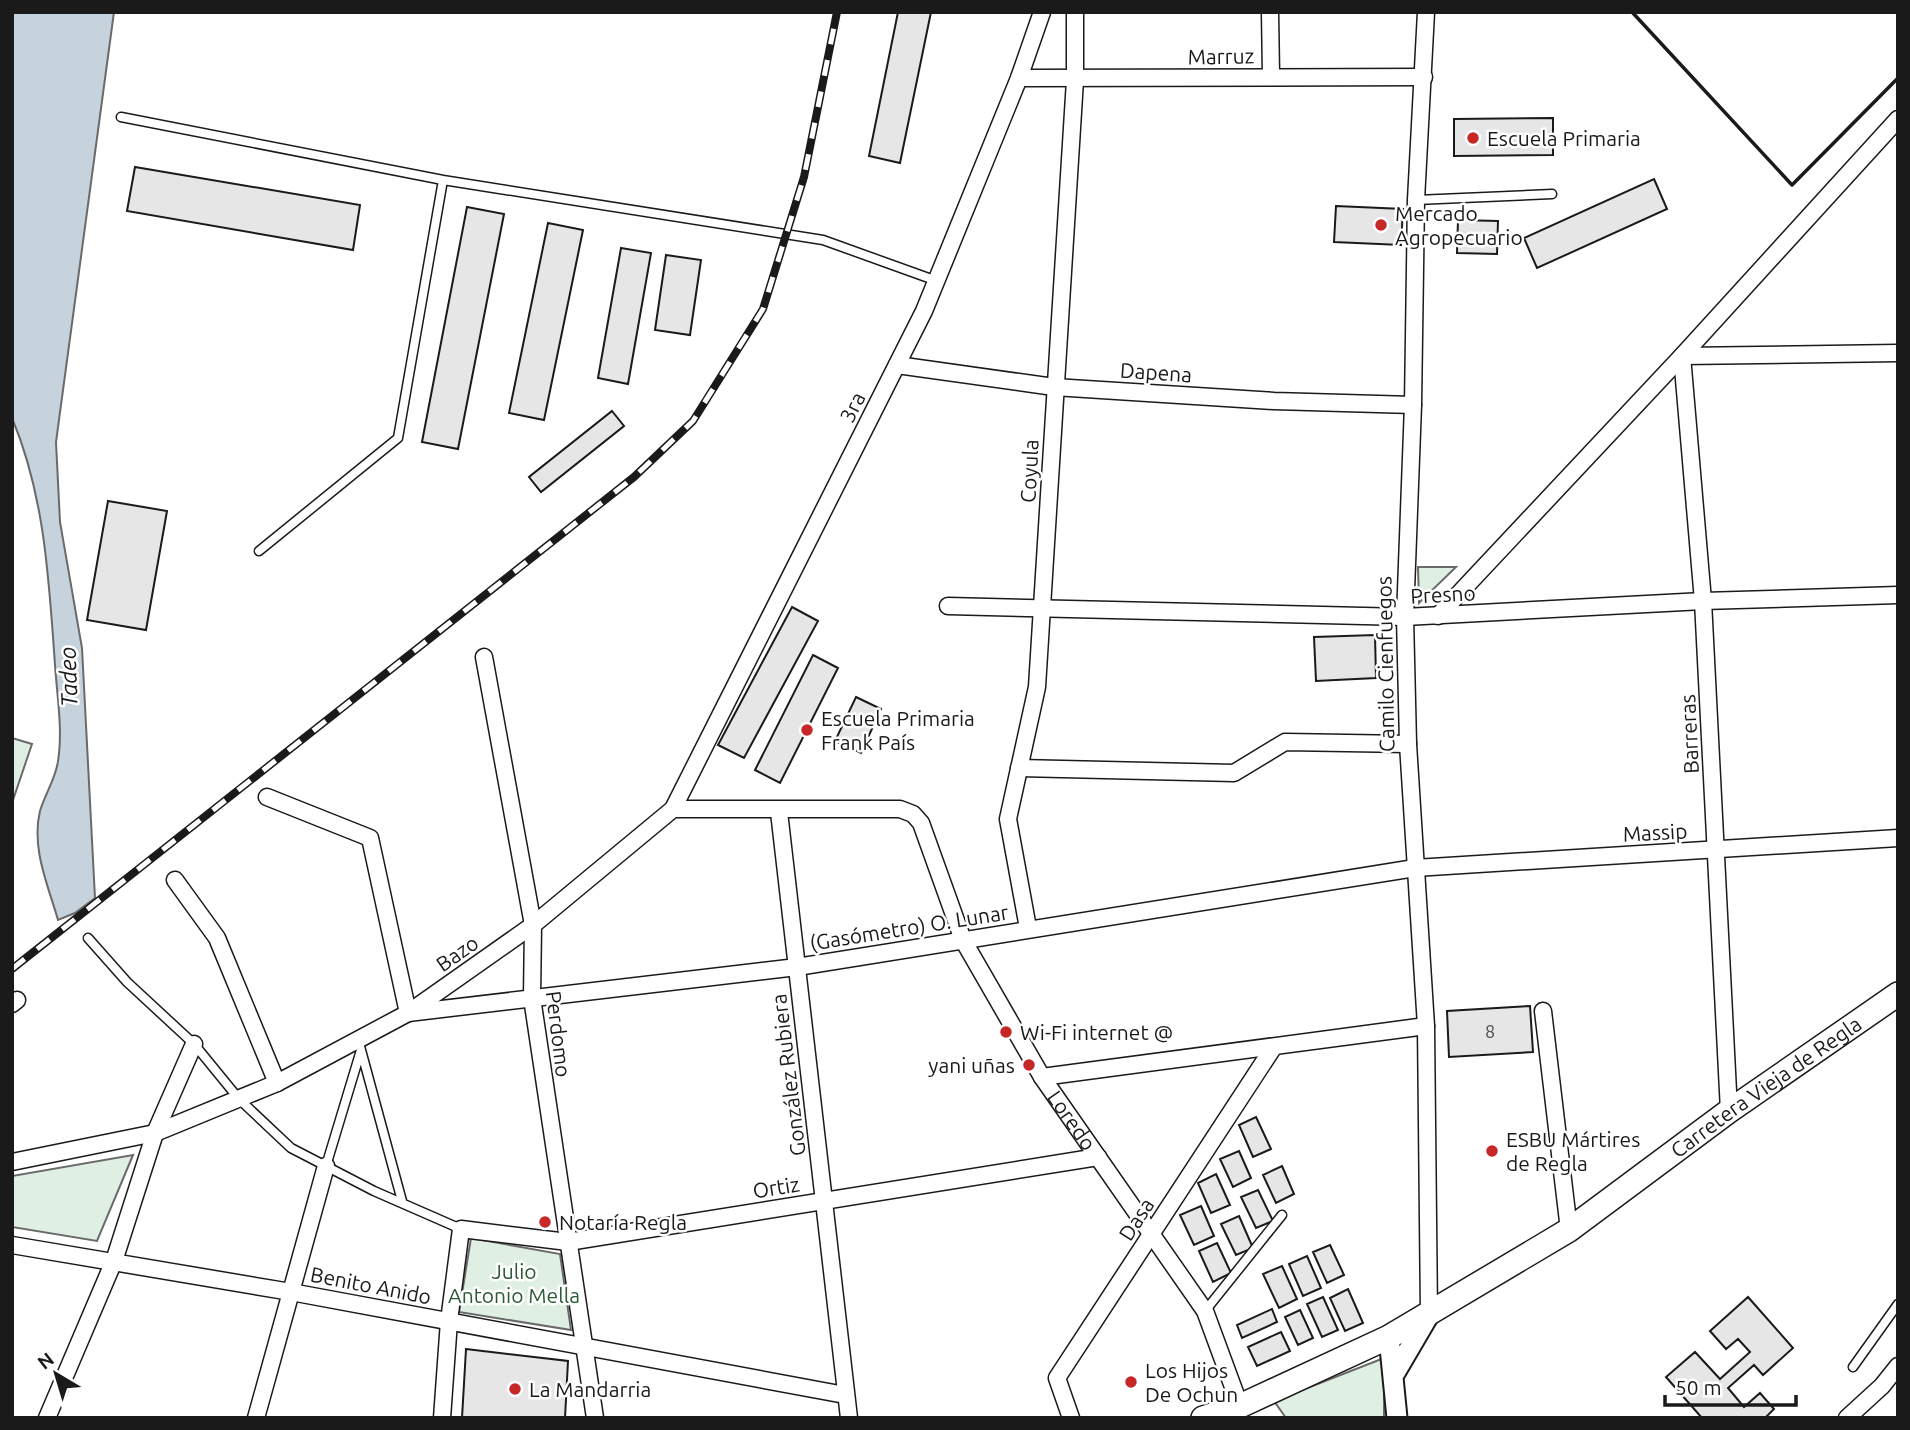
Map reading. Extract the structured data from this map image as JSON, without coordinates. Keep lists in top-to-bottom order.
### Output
{
  "streets": {
    "main road": ["Carretera Vieja de Regla"],
    "street": [
      "Marruz",
      "Dapena",
      "3ra",
      "Coyula",
      "Presno",
      "Camilo Cienfuegos",
      "Barreras",
      "Massip",
      "(Gasómetro) O. Lunar",
      "Bazo",
      "Perdomo",
      "González Rubiera",
      "Loredo",
      "Ortiz",
      "Dasa",
      "Benito Anido"
    ]
  },
  "crossings": [
    ["Marruz", "3ra"],
    ["Marruz", "Coyula"],
    ["Marruz", "Camilo Cienfuegos"],
    ["Dapena", "3ra"],
    ["Dapena", "Coyula"],
    ["Dapena", "Camilo Cienfuegos"],
    ["3ra", "Bazo"],
    ["Coyula", "Presno"],
    ["Coyula", "(Gasómetro) O. Lunar"],
    ["Presno", "Camilo Cienfuegos"],
    ["Presno", "Barreras"],
    ["Camilo Cienfuegos", "Massip"],
    ["Camilo Cienfuegos", "(Gasómetro) O. Lunar"],
    ["Camilo Cienfuegos", "Carretera Vieja de Regla"],
    ["Barreras", "Massip"],
    ["Barreras", "Carretera Vieja de Regla"],
    ["Massip", "(Gasómetro) O. Lunar"],
    ["(Gasómetro) O. Lunar", "Bazo"],
    ["(Gasómetro) O. Lunar", "Perdomo"],
    ["(Gasómetro) O. Lunar", "González Rubiera"],
    ["(Gasómetro) O. Lunar", "Loredo"],
    ["Bazo", "Perdomo"],
    ["Perdomo", "Ortiz"],
    ["Perdomo", "Benito Anido"],
    ["González Rubiera", "Loredo"],
    ["González Rubiera", "Ortiz"],
    ["González Rubiera", "Benito Anido"],
    ["Carretera Vieja de Regla", "Loredo"],
    ["Loredo", "Ortiz"],
    ["Loredo", "Dasa"]
  ],
  "water": ["Tadeo"],
  "parks": ["Julio Antonio Mella"],
  "places": [
    "Escuela Primaria",
    "Mercado Agropecuario",
    "Escuela Primaria Frank País",
    "Wi-Fi internet @",
    "yani uñas",
    "ESBU Mártires de Regla",
    "Notaría Regla",
    "Los Hijos De Ochun",
    "La Mandarria"
  ],
  "house_numbers": ["8"],
  "scale_bar": "50 m",
  "north": "top left"
}
